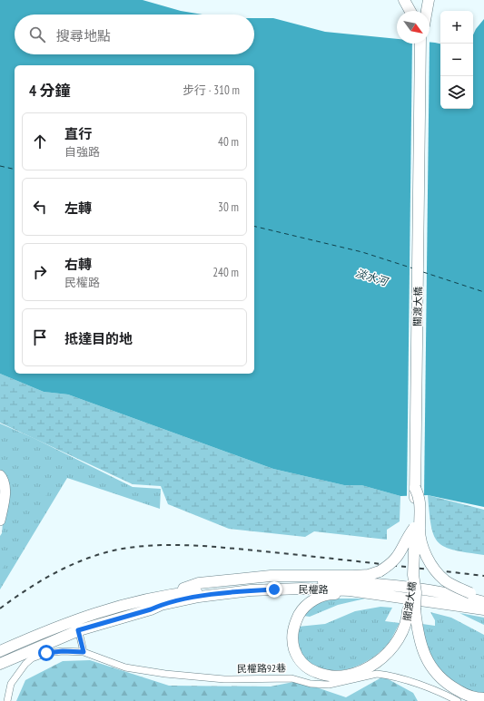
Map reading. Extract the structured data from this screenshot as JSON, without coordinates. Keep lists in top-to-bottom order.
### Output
{
  "streets": {
    "main road": ["關渡大橋", "民權路"],
    "street": ["民權路92巷"]
  },
  "crossings": [
    ["關渡大橋", "民權路"]
  ],
  "water": ["淡水河"],
  "north": "bottom right",
  "page": {
    "map_buttons": ["+", "−"],
    "search": "搜尋地點",
    "heading": ["4 分鐘", "步行 · 310 m"],
    "list": [
      ["直行", "自強路", "40 m"],
      ["左轉", "30 m"],
      ["右轉", "民權路", "240 m"],
      "抵達目的地"
    ]
  }
}
